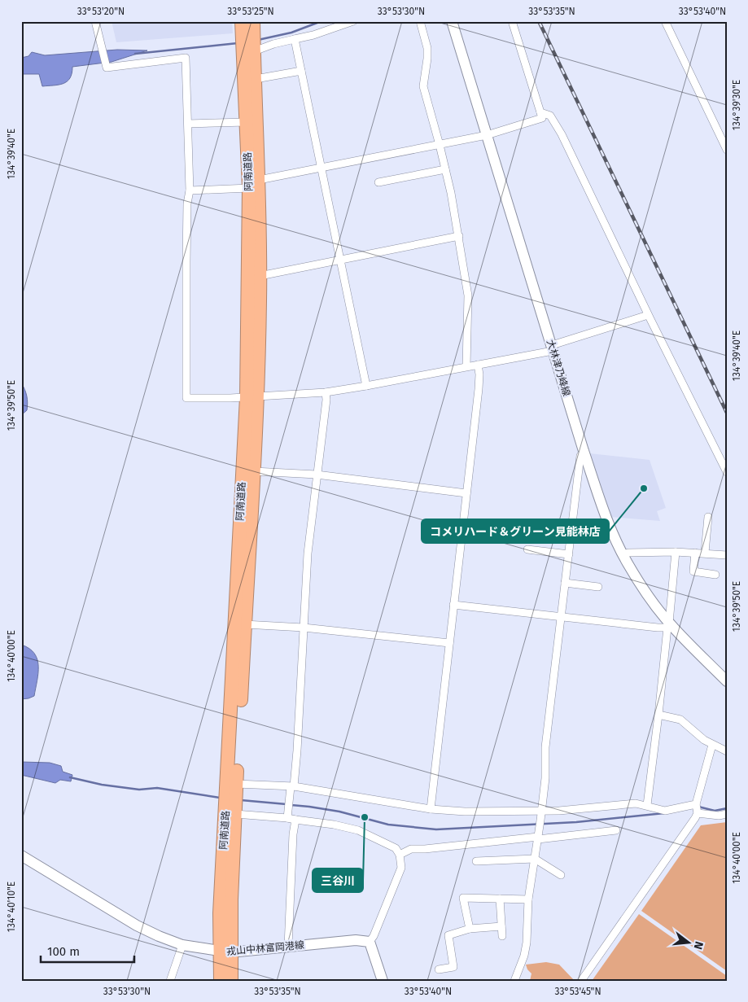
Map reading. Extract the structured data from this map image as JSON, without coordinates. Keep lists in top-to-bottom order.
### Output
{
  "streets": {
    "highway": ["阿南道路"],
    "main road": ["大林津乃峰線", "戎山中林富岡港線"]
  },
  "crossings": [
    ["阿南道路", "戎山中林富岡港線"]
  ],
  "places": ["コメリハード＆グリーン見能林店", "三谷川"],
  "scale_bar": "100 m",
  "north": "right",
  "coordinates": [
    "33°53'20\"N",
    "33°53'25\"N",
    "33°53'30\"N",
    "33°53'35\"N",
    "33°53'40\"N",
    "134°39'30\"E",
    "134°39'40\"E",
    "134°39'50\"E",
    "134°40'00\"E",
    "134°40'10\"E",
    "33°53'45\"N"
  ]
}
